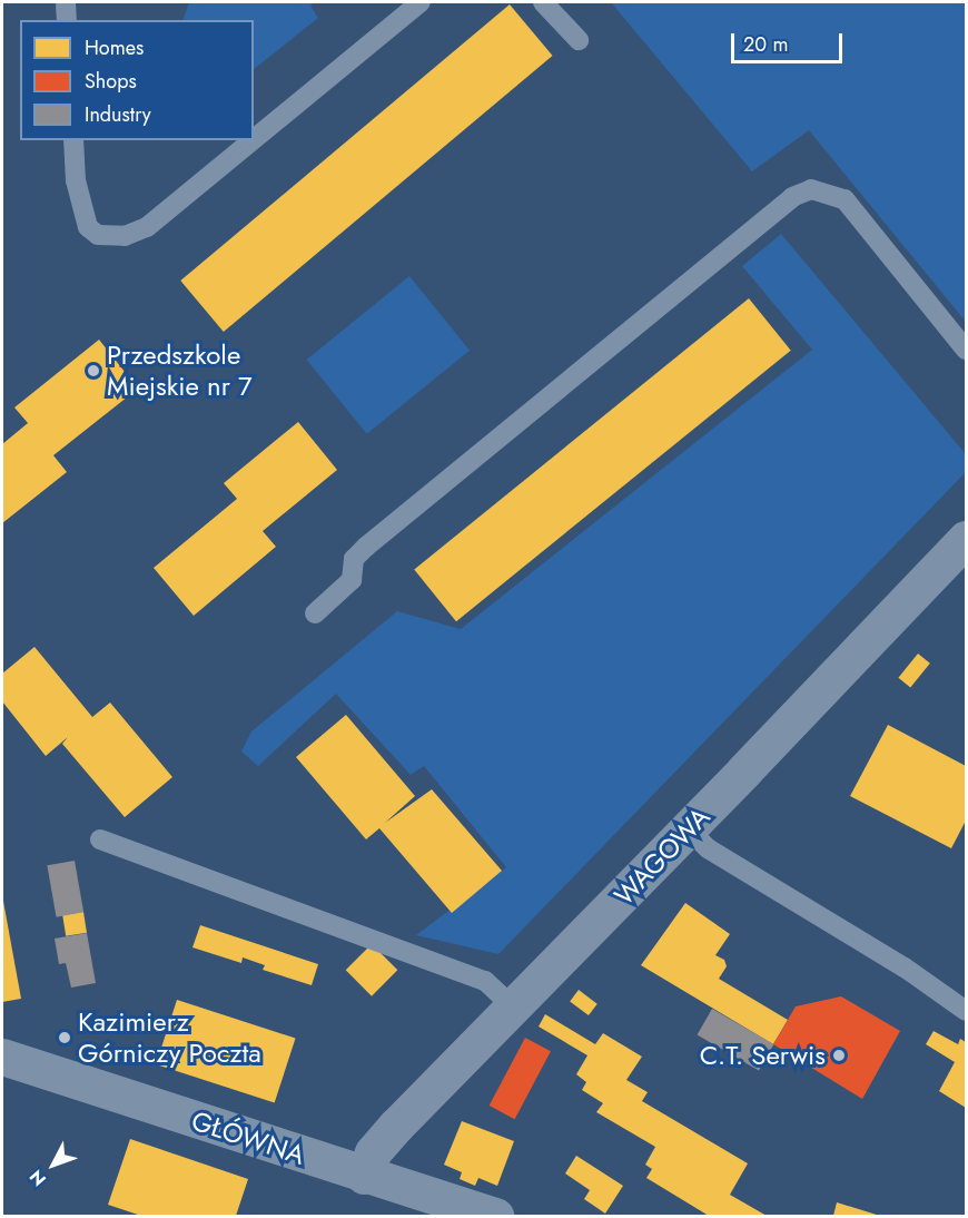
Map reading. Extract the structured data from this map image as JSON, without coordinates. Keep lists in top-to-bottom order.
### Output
{
  "streets": {
    "street": ["WAGOWA", "GŁÓWNA"]
  },
  "crossings": [
    ["WAGOWA", "GŁÓWNA"]
  ],
  "places": ["Przedszkole Miejskie nr 7", "Kazimierz Górniczy Poczta", "C.T. Serwis"],
  "legend": ["Homes", "Shops", "Industry"],
  "scale_bar": "20 m",
  "north": "bottom left"
}
